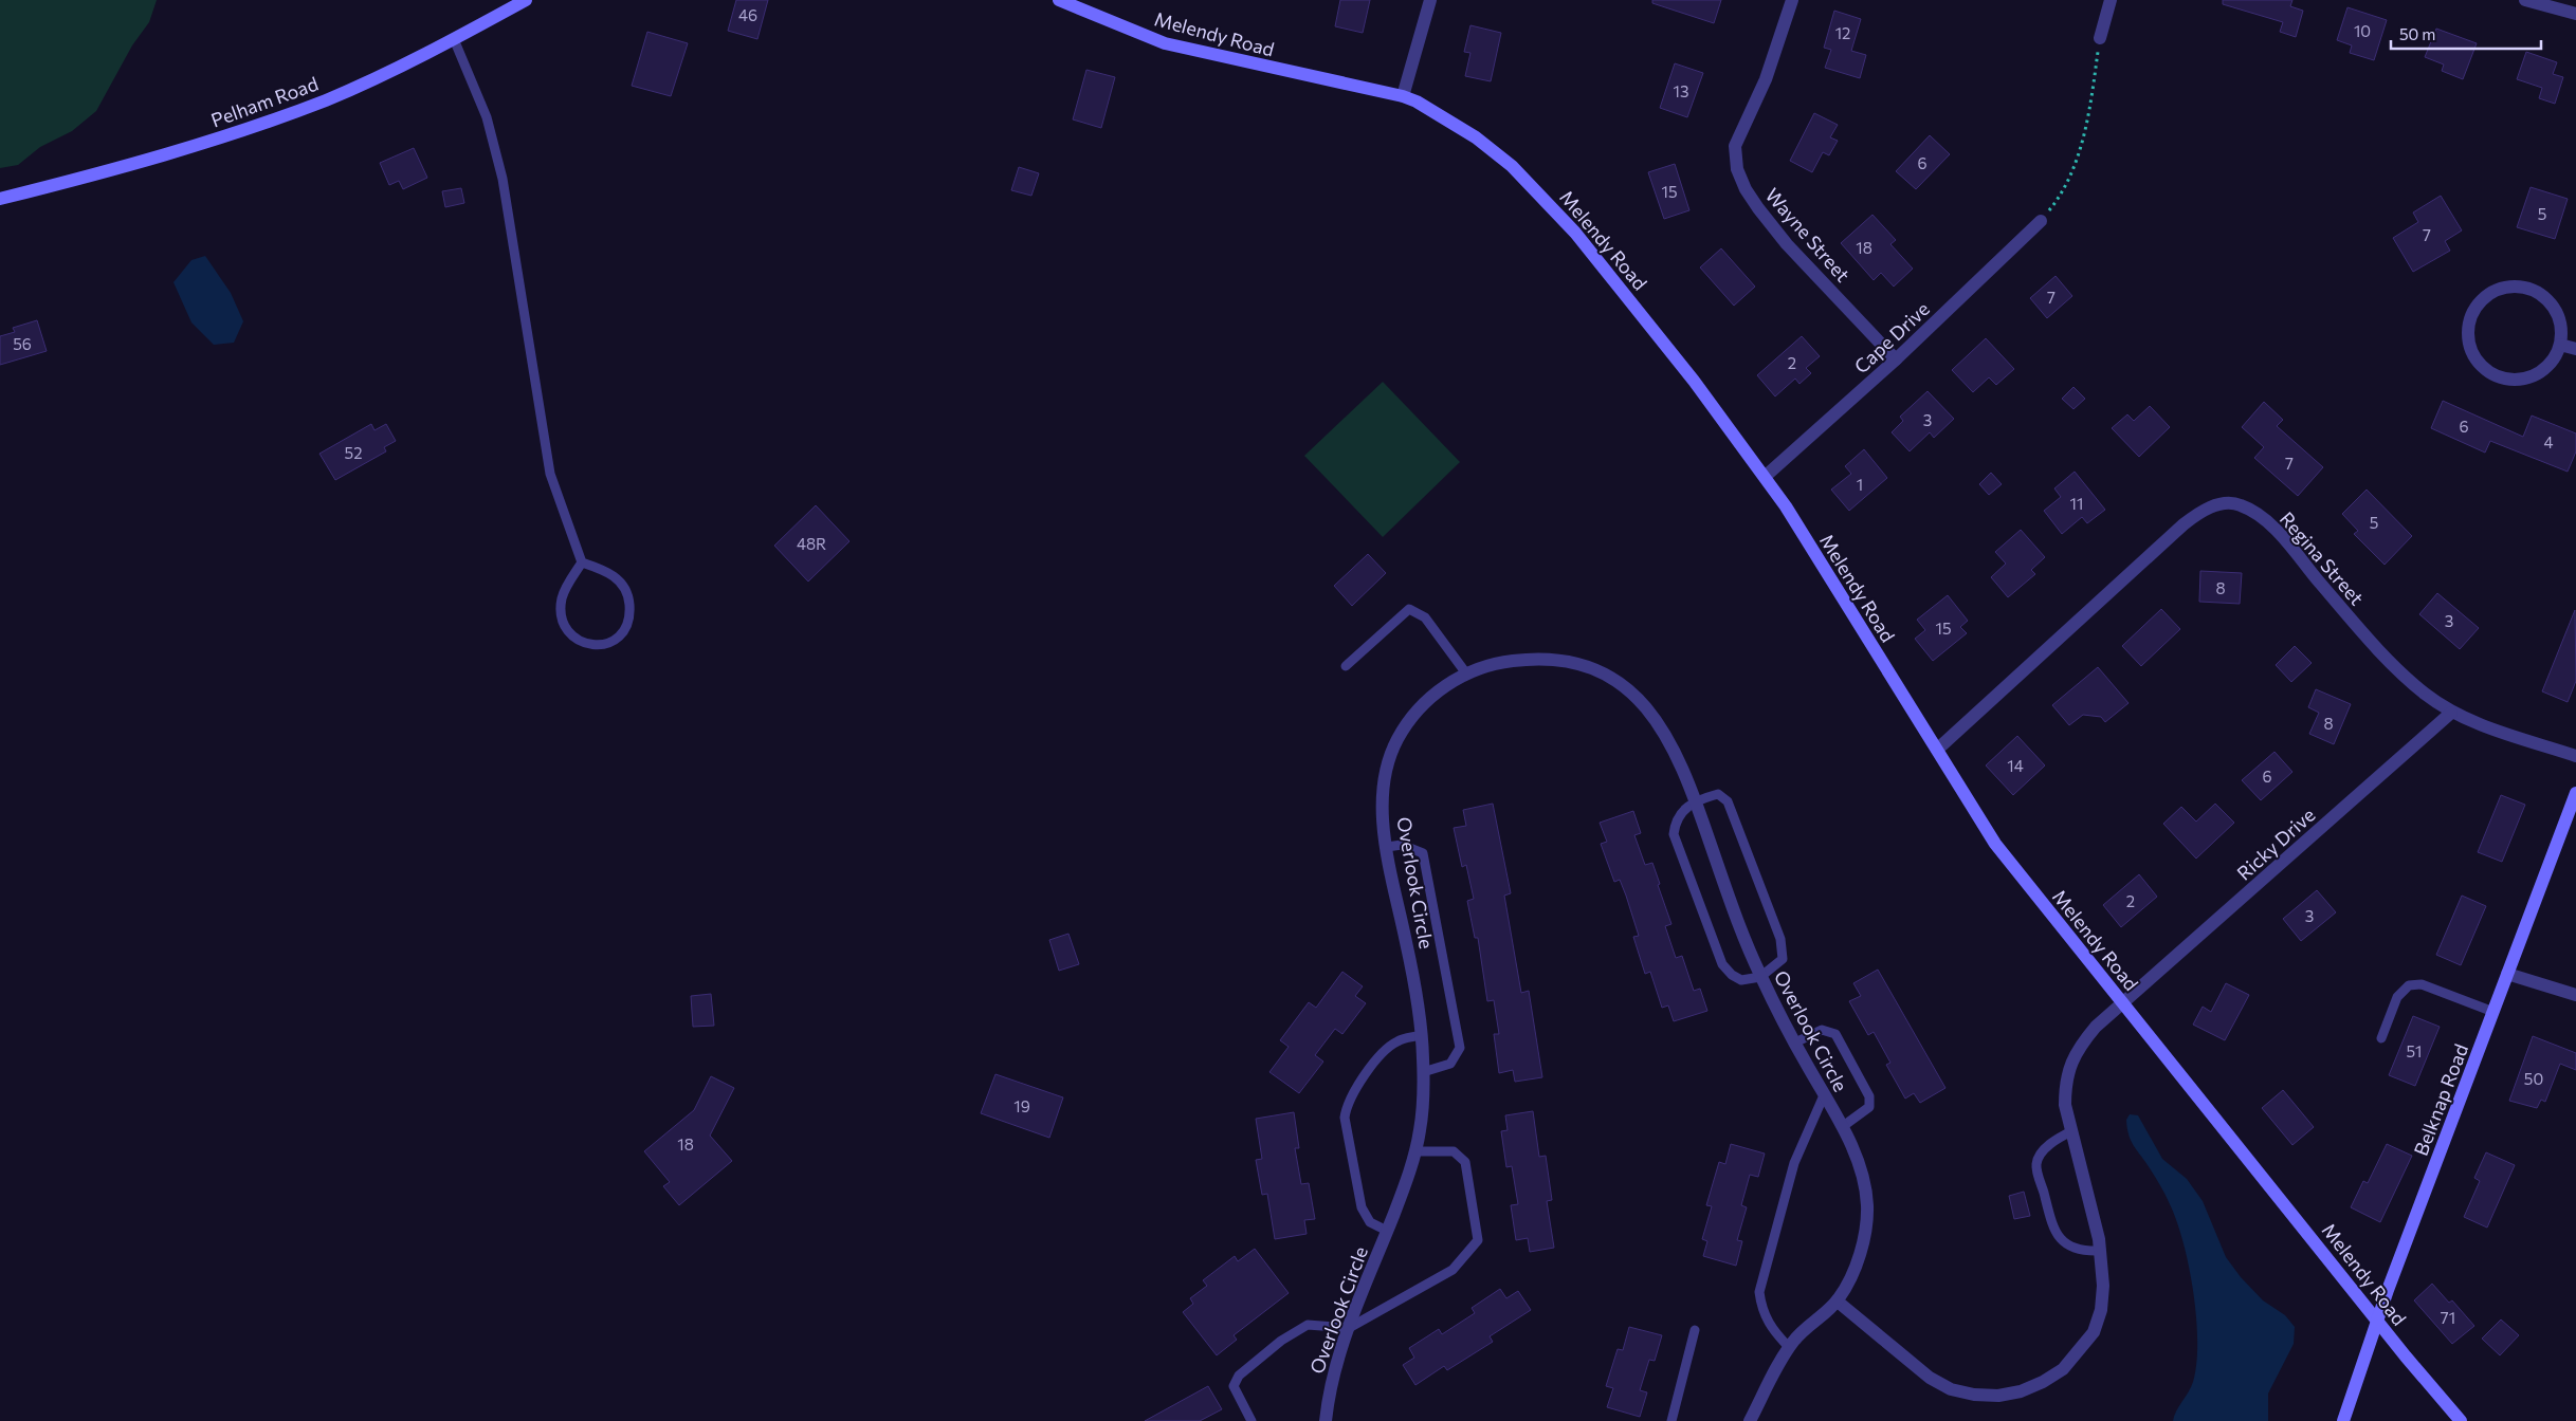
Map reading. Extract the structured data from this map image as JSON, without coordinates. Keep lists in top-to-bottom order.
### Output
{
  "streets": {
    "street": [
      "Melendy Road",
      "Pelham Road",
      "Wayne Street",
      "Cape Drive",
      "Regina Street",
      "Ricky Drive",
      "Overlook Circle",
      "Belknap Road"
    ]
  },
  "crossings": [
    ["Melendy Road", "Cape Drive"],
    ["Melendy Road", "Regina Street"],
    ["Melendy Road", "Ricky Drive"],
    ["Melendy Road", "Belknap Road"],
    ["Wayne Street", "Cape Drive"],
    ["Regina Street", "Ricky Drive"]
  ],
  "house_numbers": [
    "46",
    "10",
    "12",
    "13",
    "6",
    "15",
    "5",
    "7",
    "18",
    "7",
    "56",
    "2",
    "3",
    "6",
    "4",
    "52",
    "7",
    "1",
    "11",
    "5",
    "48R",
    "8",
    "3",
    "15",
    "8",
    "14",
    "6",
    "2",
    "3",
    "51",
    "50",
    "19",
    "18",
    "71"
  ],
  "scale_bar": "50 m"
}
